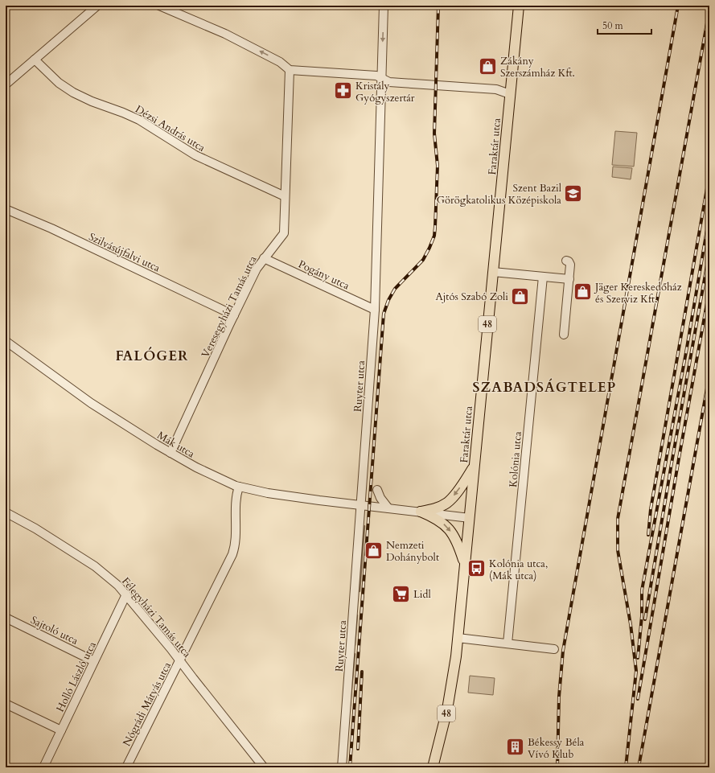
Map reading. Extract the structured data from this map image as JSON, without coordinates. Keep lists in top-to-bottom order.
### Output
{
  "streets": {
    "main road": ["Faraktár utca", "48"],
    "street": [
      "Dézsi András utca",
      "Szilvásújfalvi utca",
      "Pogány utca",
      "Veresegyházi Tamás utca",
      "Ruyter utca",
      "Mák utca",
      "Kolónia utca",
      "Félegyházi Tamás utca",
      "Sajtoló utca",
      "Holló László utca",
      "Nógrádi Mátyás utca"
    ]
  },
  "crossings": [
    ["Dézsi András utca", "Veresegyházi Tamás utca"],
    ["Faraktár utca", "Mák utca"],
    ["Szilvásújfalvi utca", "Veresegyházi Tamás utca"],
    ["Pogány utca", "Veresegyházi Tamás utca"],
    ["Pogány utca", "Ruyter utca"],
    ["Veresegyházi Tamás utca", "Mák utca"],
    ["Ruyter utca", "Mák utca"],
    ["Mák utca", "Nógrádi Mátyás utca"],
    ["Félegyházi Tamás utca", "Holló László utca"],
    ["Félegyházi Tamás utca", "Nógrádi Mátyás utca"],
    ["Sajtoló utca", "Holló László utca"]
  ],
  "districts": ["FALÓGER", "SZABADSÁGTELEP"],
  "places": {
    "shop": [
      "Zákány Szerszámház Kft.",
      "Jäger Kereskedőház és Szerviz Kft.",
      "Ajtós Szabó Zoli",
      "Nemzeti Dohánybolt"
    ],
    "pharmacy": ["Kristály Gyógyszertár"],
    "school or university": ["Szent Bazil Görögkatolikus Középiskola"],
    "bus stop": ["Kolónia utca, (Mák utca)"],
    "supermarket": ["Lidl"],
    "building": ["Békessy Béla Vívó Klub"]
  },
  "scale_bar": "50 m"
}
